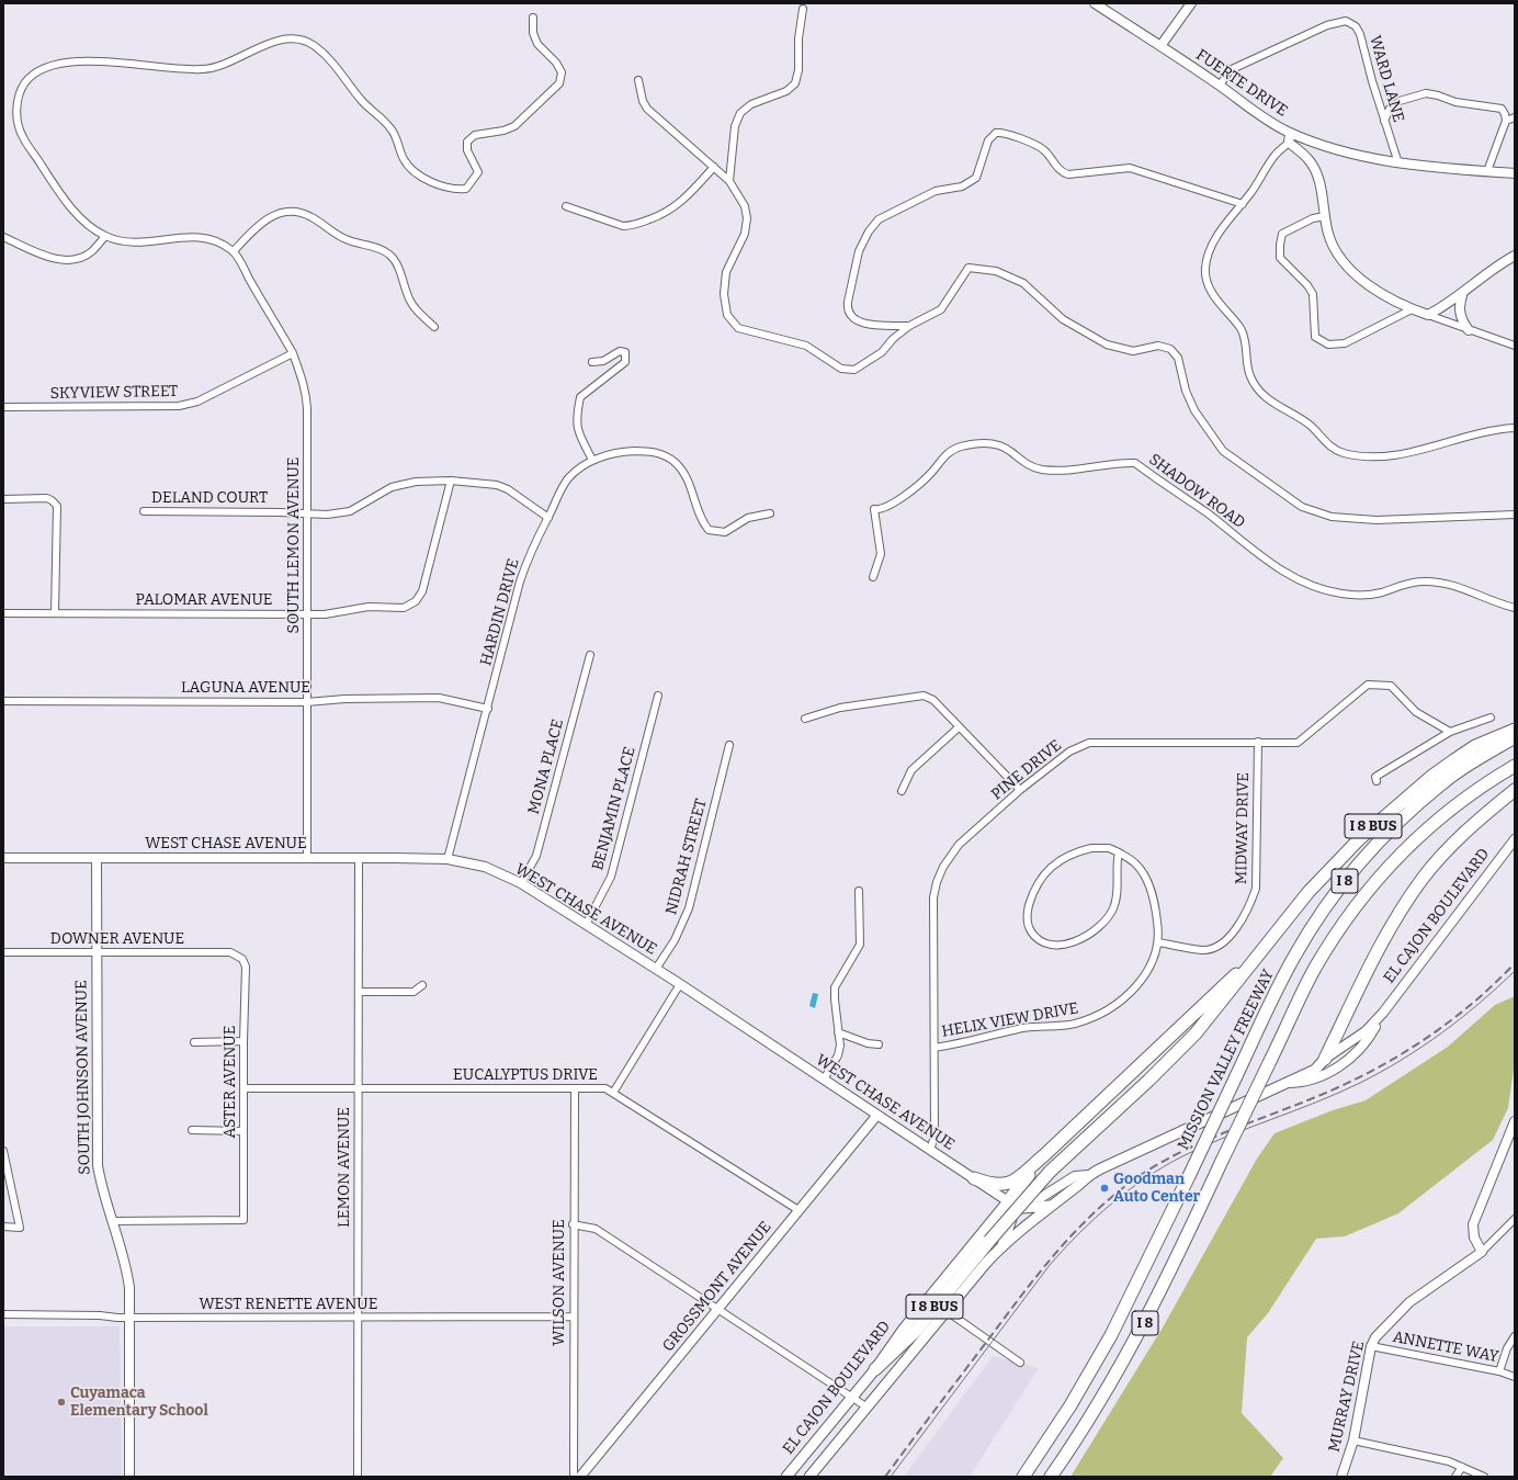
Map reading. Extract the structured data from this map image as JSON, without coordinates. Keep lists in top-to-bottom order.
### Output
{
  "streets": {
    "highway": ["I 8 BUS", "I 8", "MISSION VALLEY FREEWAY"],
    "main road": [
      "FUERTE DRIVE",
      "WEST CHASE AVENUE",
      "EL CAJON BOULEVARD",
      "SOUTH JOHNSON AVENUE",
      "GROSSMONT AVENUE",
      "MURRAY DRIVE"
    ],
    "street": [
      "WARD LANE",
      "SKYVIEW STREET",
      "SHADOW ROAD",
      "DELAND COURT",
      "SOUTH LEMON AVENUE",
      "PALOMAR AVENUE",
      "HARDIN DRIVE",
      "LAGUNA AVENUE",
      "MONA PLACE",
      "PINE DRIVE",
      "BENJAMIN PLACE",
      "MIDWAY DRIVE",
      "NIDRAH STREET",
      "DOWNER AVENUE",
      "HELIX VIEW DRIVE",
      "EUCALYPTUS DRIVE",
      "ASTER AVENUE",
      "LEMON AVENUE",
      "WILSON AVENUE",
      "WEST RENETTE AVENUE",
      "ANNETTE WAY"
    ]
  },
  "crossings": [
    ["WARD LANE", "FUERTE DRIVE"],
    ["SKYVIEW STREET", "SOUTH LEMON AVENUE"],
    ["DELAND COURT", "SOUTH LEMON AVENUE"],
    ["DELAND COURT", "PALOMAR AVENUE"],
    ["DELAND COURT", "HARDIN DRIVE"],
    ["SOUTH LEMON AVENUE", "PALOMAR AVENUE"],
    ["SOUTH LEMON AVENUE", "LAGUNA AVENUE"],
    ["SOUTH LEMON AVENUE", "WEST CHASE AVENUE"],
    ["HARDIN DRIVE", "LAGUNA AVENUE"],
    ["HARDIN DRIVE", "WEST CHASE AVENUE"],
    ["MONA PLACE", "WEST CHASE AVENUE"],
    ["PINE DRIVE", "MIDWAY DRIVE"],
    ["PINE DRIVE", "WEST CHASE AVENUE"],
    ["PINE DRIVE", "HELIX VIEW DRIVE"],
    ["BENJAMIN PLACE", "WEST CHASE AVENUE"],
    ["I 8 BUS", "EL CAJON BOULEVARD"],
    ["MIDWAY DRIVE", "HELIX VIEW DRIVE"],
    ["WEST CHASE AVENUE", "NIDRAH STREET"],
    ["WEST CHASE AVENUE", "EL CAJON BOULEVARD"],
    ["WEST CHASE AVENUE", "SOUTH JOHNSON AVENUE"],
    ["WEST CHASE AVENUE", "LEMON AVENUE"],
    ["WEST CHASE AVENUE", "GROSSMONT AVENUE"],
    ["DOWNER AVENUE", "SOUTH JOHNSON AVENUE"],
    ["DOWNER AVENUE", "ASTER AVENUE"],
    ["EUCALYPTUS DRIVE", "ASTER AVENUE"],
    ["EUCALYPTUS DRIVE", "LEMON AVENUE"],
    ["EUCALYPTUS DRIVE", "WILSON AVENUE"],
    ["EUCALYPTUS DRIVE", "GROSSMONT AVENUE"],
    ["SOUTH JOHNSON AVENUE", "ASTER AVENUE"],
    ["SOUTH JOHNSON AVENUE", "WEST RENETTE AVENUE"],
    ["LEMON AVENUE", "WEST RENETTE AVENUE"],
    ["WILSON AVENUE", "WEST RENETTE AVENUE"],
    ["ANNETTE WAY", "MURRAY DRIVE"]
  ],
  "places": ["Goodman Auto Center", "Cuyamaca Elementary School"]
}
